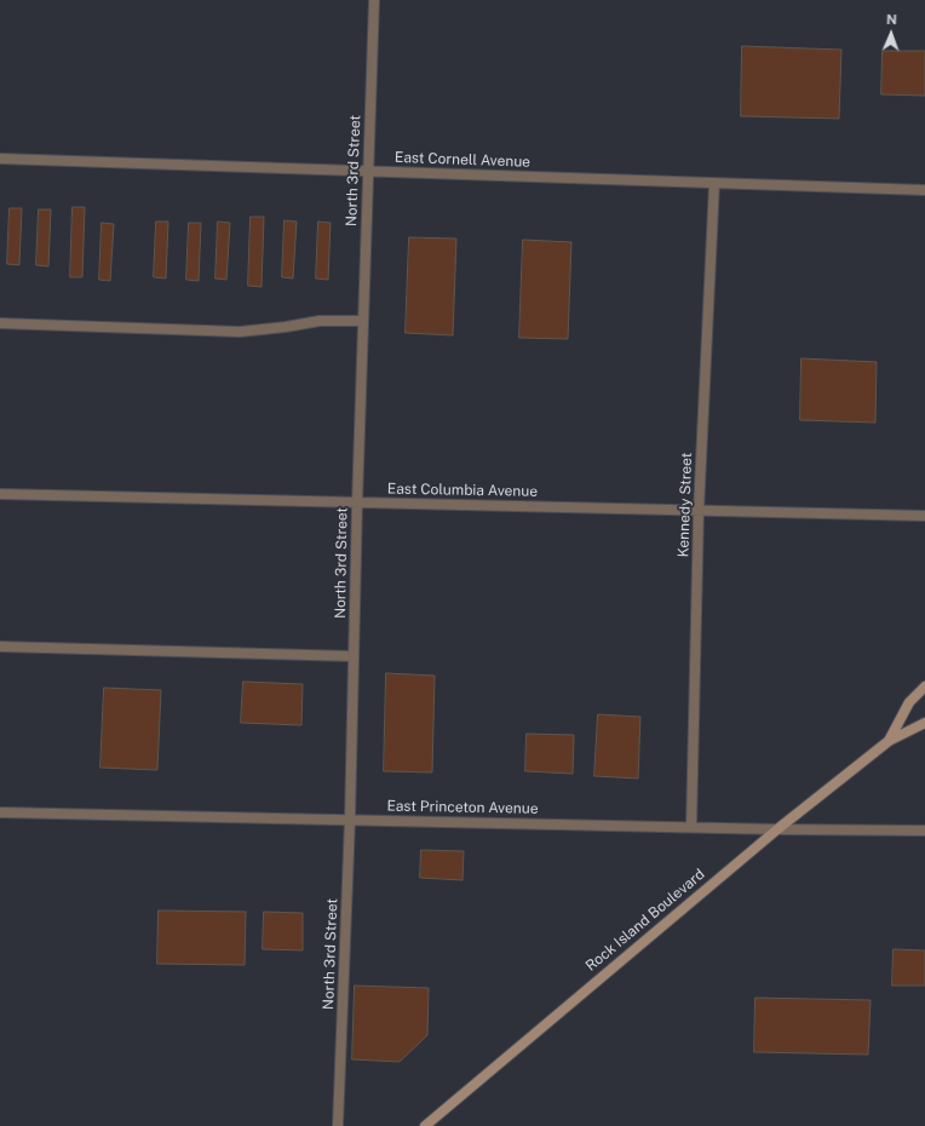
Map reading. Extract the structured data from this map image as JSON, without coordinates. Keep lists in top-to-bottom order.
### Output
{
  "streets": {
    "main road": ["Rock Island Boulevard"],
    "street": [
      "East Cornell Avenue",
      "North 3rd Street",
      "East Columbia Avenue",
      "Kennedy Street",
      "East Princeton Avenue"
    ]
  },
  "crossings": [
    ["East Cornell Avenue", "North 3rd Street"],
    ["East Cornell Avenue", "Kennedy Street"],
    ["North 3rd Street", "East Columbia Avenue"],
    ["North 3rd Street", "East Princeton Avenue"],
    ["East Columbia Avenue", "Kennedy Street"],
    ["Kennedy Street", "East Princeton Avenue"],
    ["East Princeton Avenue", "Rock Island Boulevard"]
  ],
  "north": "top"
}
